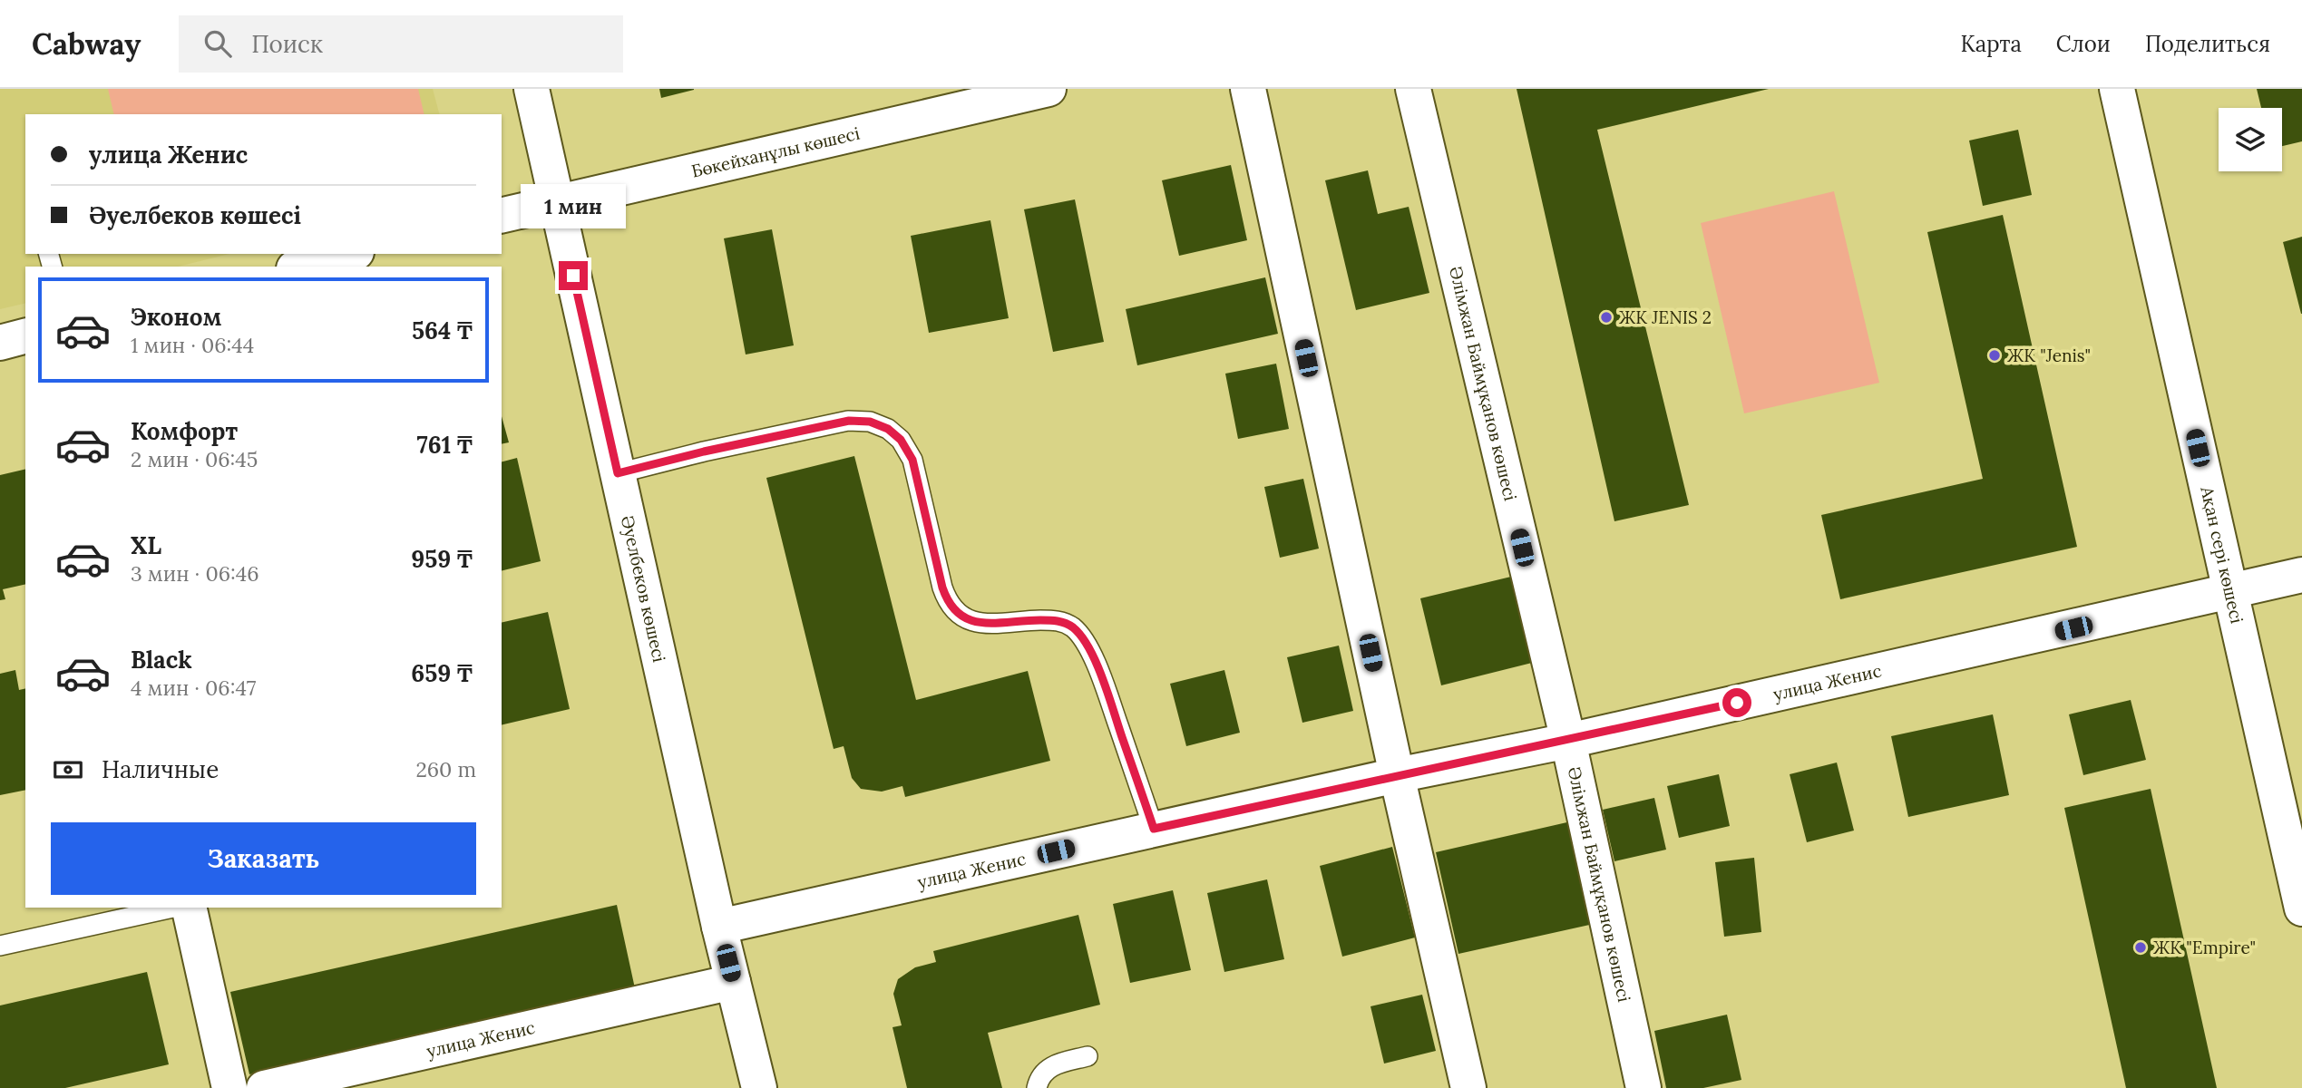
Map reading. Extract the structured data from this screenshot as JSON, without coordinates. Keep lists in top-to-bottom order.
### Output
{
  "streets": {
    "street": [
      "Бөкейханұлы көшесі",
      "Әлімжан Баймұқанов көшесі",
      "Ақан сері көшесі",
      "Әуелбеков көшесі",
      "улица Женис"
    ]
  },
  "crossings": [
    ["Бөкейханұлы көшесі", "Әуелбеков көшесі"],
    ["Әлімжан Баймұқанов көшесі", "улица Женис"],
    ["Ақан сері көшесі", "улица Женис"],
    ["Әуелбеков көшесі", "улица Женис"]
  ],
  "places": ["ЖК JENIS 2", "ЖК \"Jenis\"", "ЖК \"Empire\""],
  "page": {
    "header": "Cabway",
    "search": "Поиск",
    "nav": ["Карта", "Слои", "Поделиться"],
    "banner": ["улица Женис", "Әуелбеков көшесі"],
    "bubble": "1 мин",
    "list": [
      {
        "name": "Эконом",
        "note": "1 мин · 06:44",
        "value": "564 ₸"
      },
      {
        "name": "Комфорт",
        "note": "2 мин · 06:45",
        "value": "761 ₸"
      },
      {
        "name": "XL",
        "note": "3 мин · 06:46",
        "value": "959 ₸"
      },
      {
        "name": "Black",
        "note": "4 мин · 06:47",
        "value": "659 ₸"
      }
    ],
    "pay": ["Наличные", "260 m"],
    "buttons": "Заказать"
  }
}
